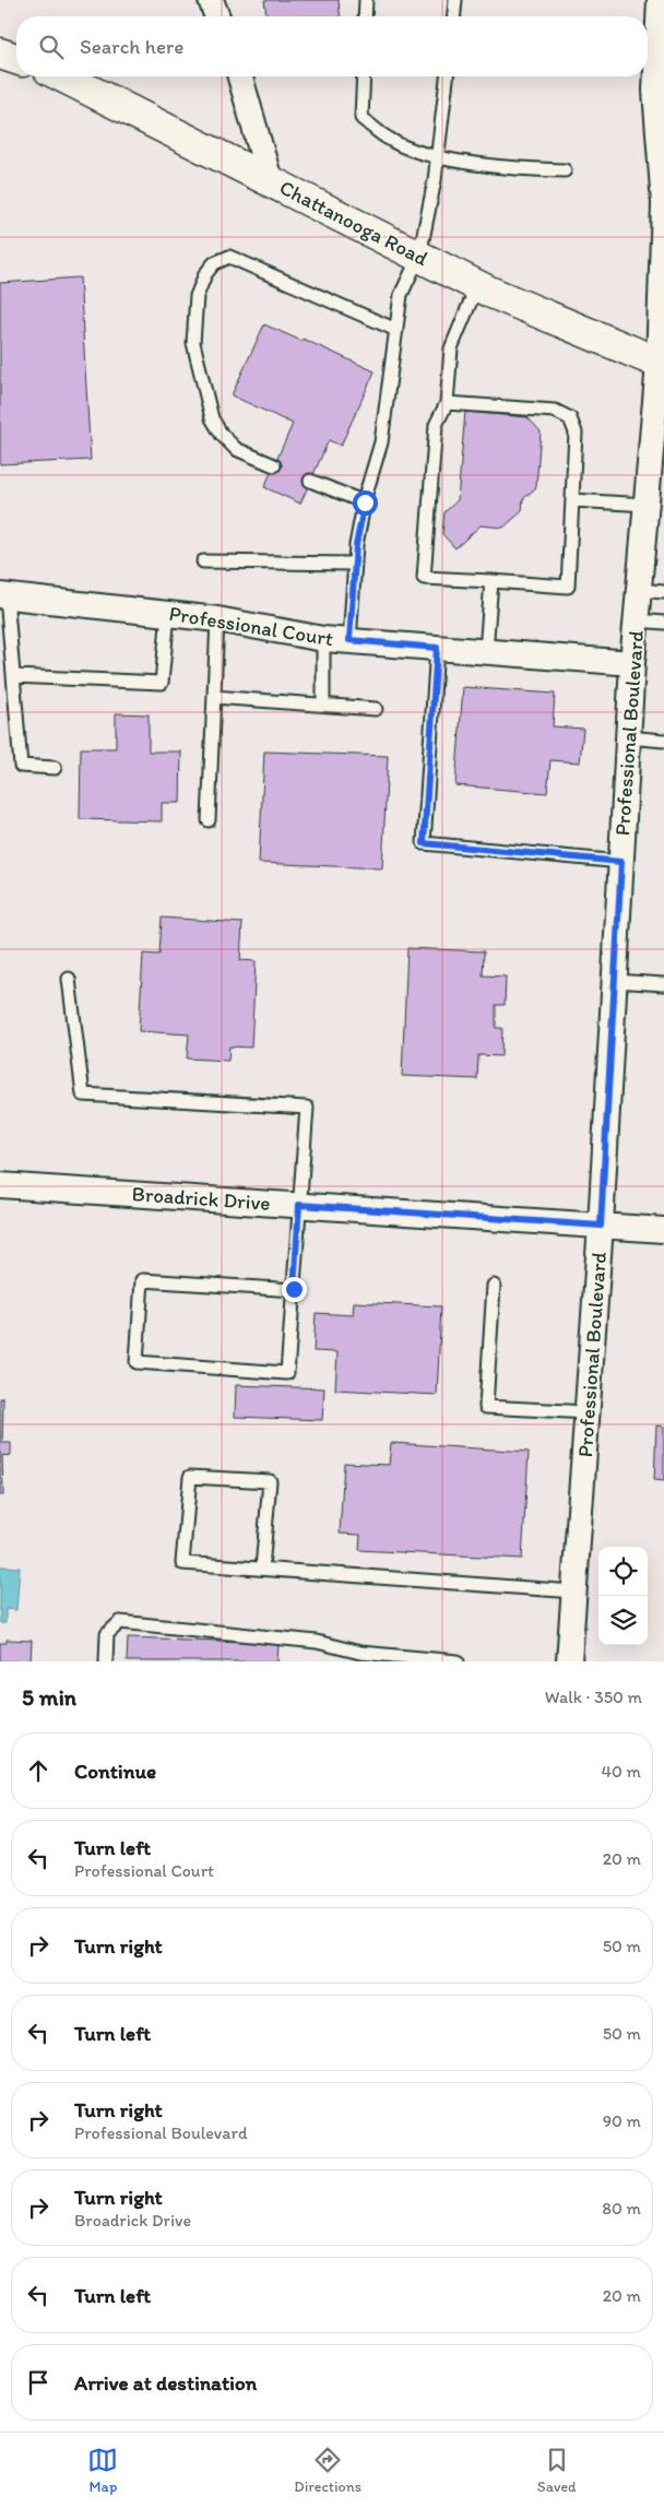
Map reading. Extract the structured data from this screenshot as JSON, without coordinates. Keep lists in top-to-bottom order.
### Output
{
  "streets": {
    "main road": ["Chattanooga Road"],
    "street": ["Professional Court", "Professional Boulevard", "Broadrick Drive"]
  },
  "crossings": [
    ["Chattanooga Road", "Professional Boulevard"],
    ["Professional Court", "Professional Boulevard"],
    ["Professional Boulevard", "Broadrick Drive"]
  ],
  "page": {
    "search": "Search here",
    "heading": ["5 min", "Walk · 350 m"],
    "list": [
      ["Continue", "40 m"],
      ["Turn left", "Professional Court", "20 m"],
      ["Turn right", "50 m"],
      ["Turn left", "50 m"],
      ["Turn right", "Professional Boulevard", "90 m"],
      ["Turn right", "Broadrick Drive", "80 m"],
      ["Turn left", "20 m"],
      "Arrive at destination"
    ],
    "nav": ["Map", "Directions", "Saved"]
  }
}
